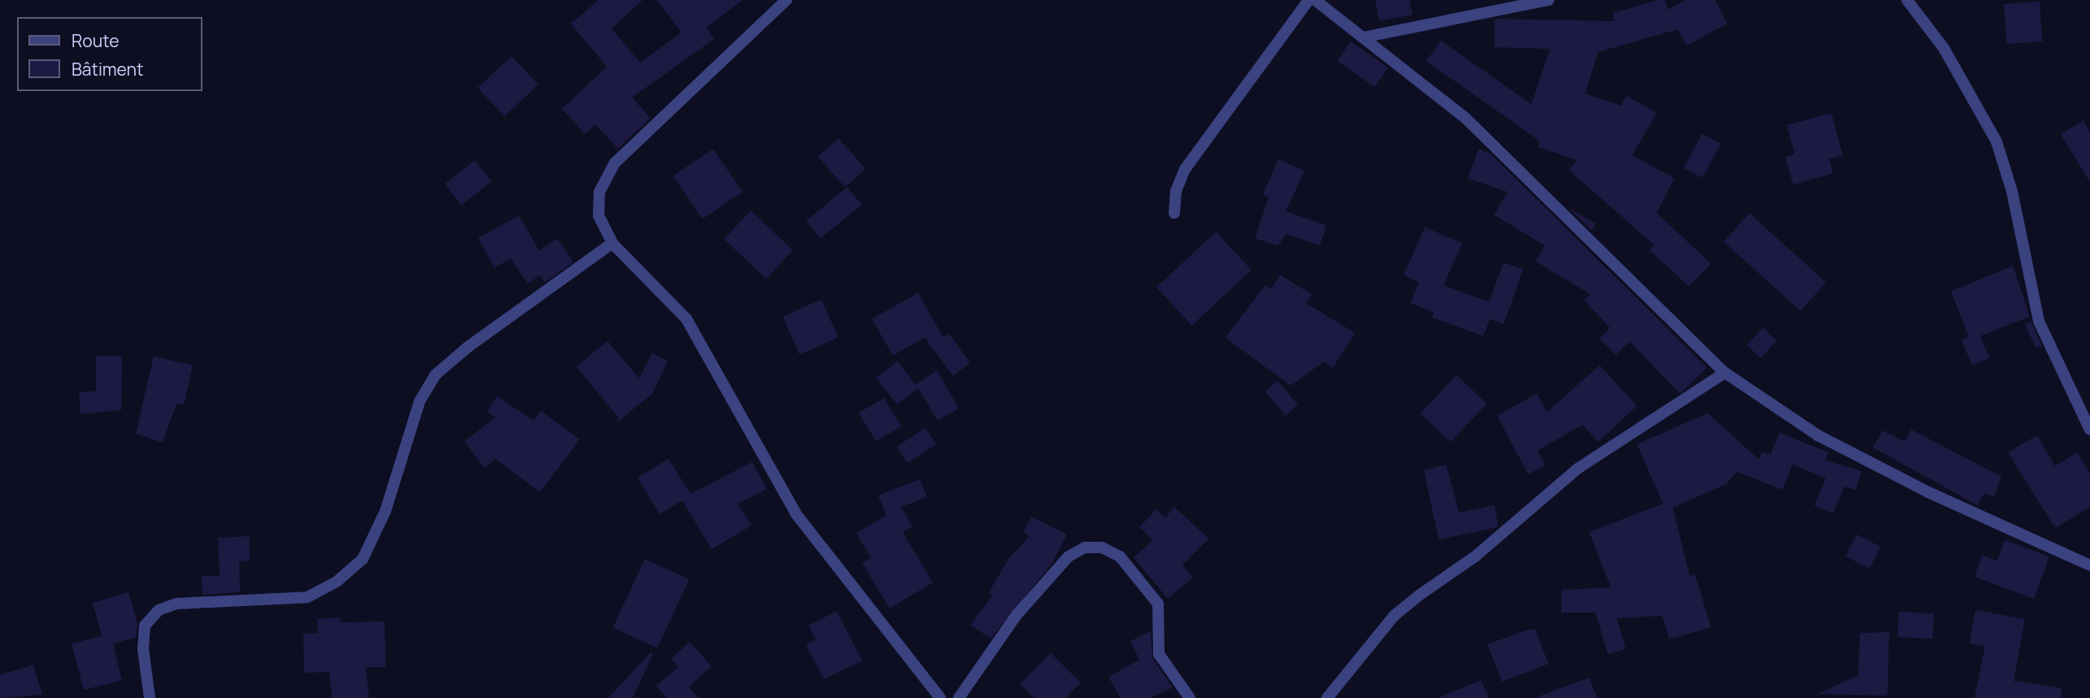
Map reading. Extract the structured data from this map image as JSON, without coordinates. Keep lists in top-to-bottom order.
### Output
{
  "legend": ["Route", "Bâtiment"]
}
